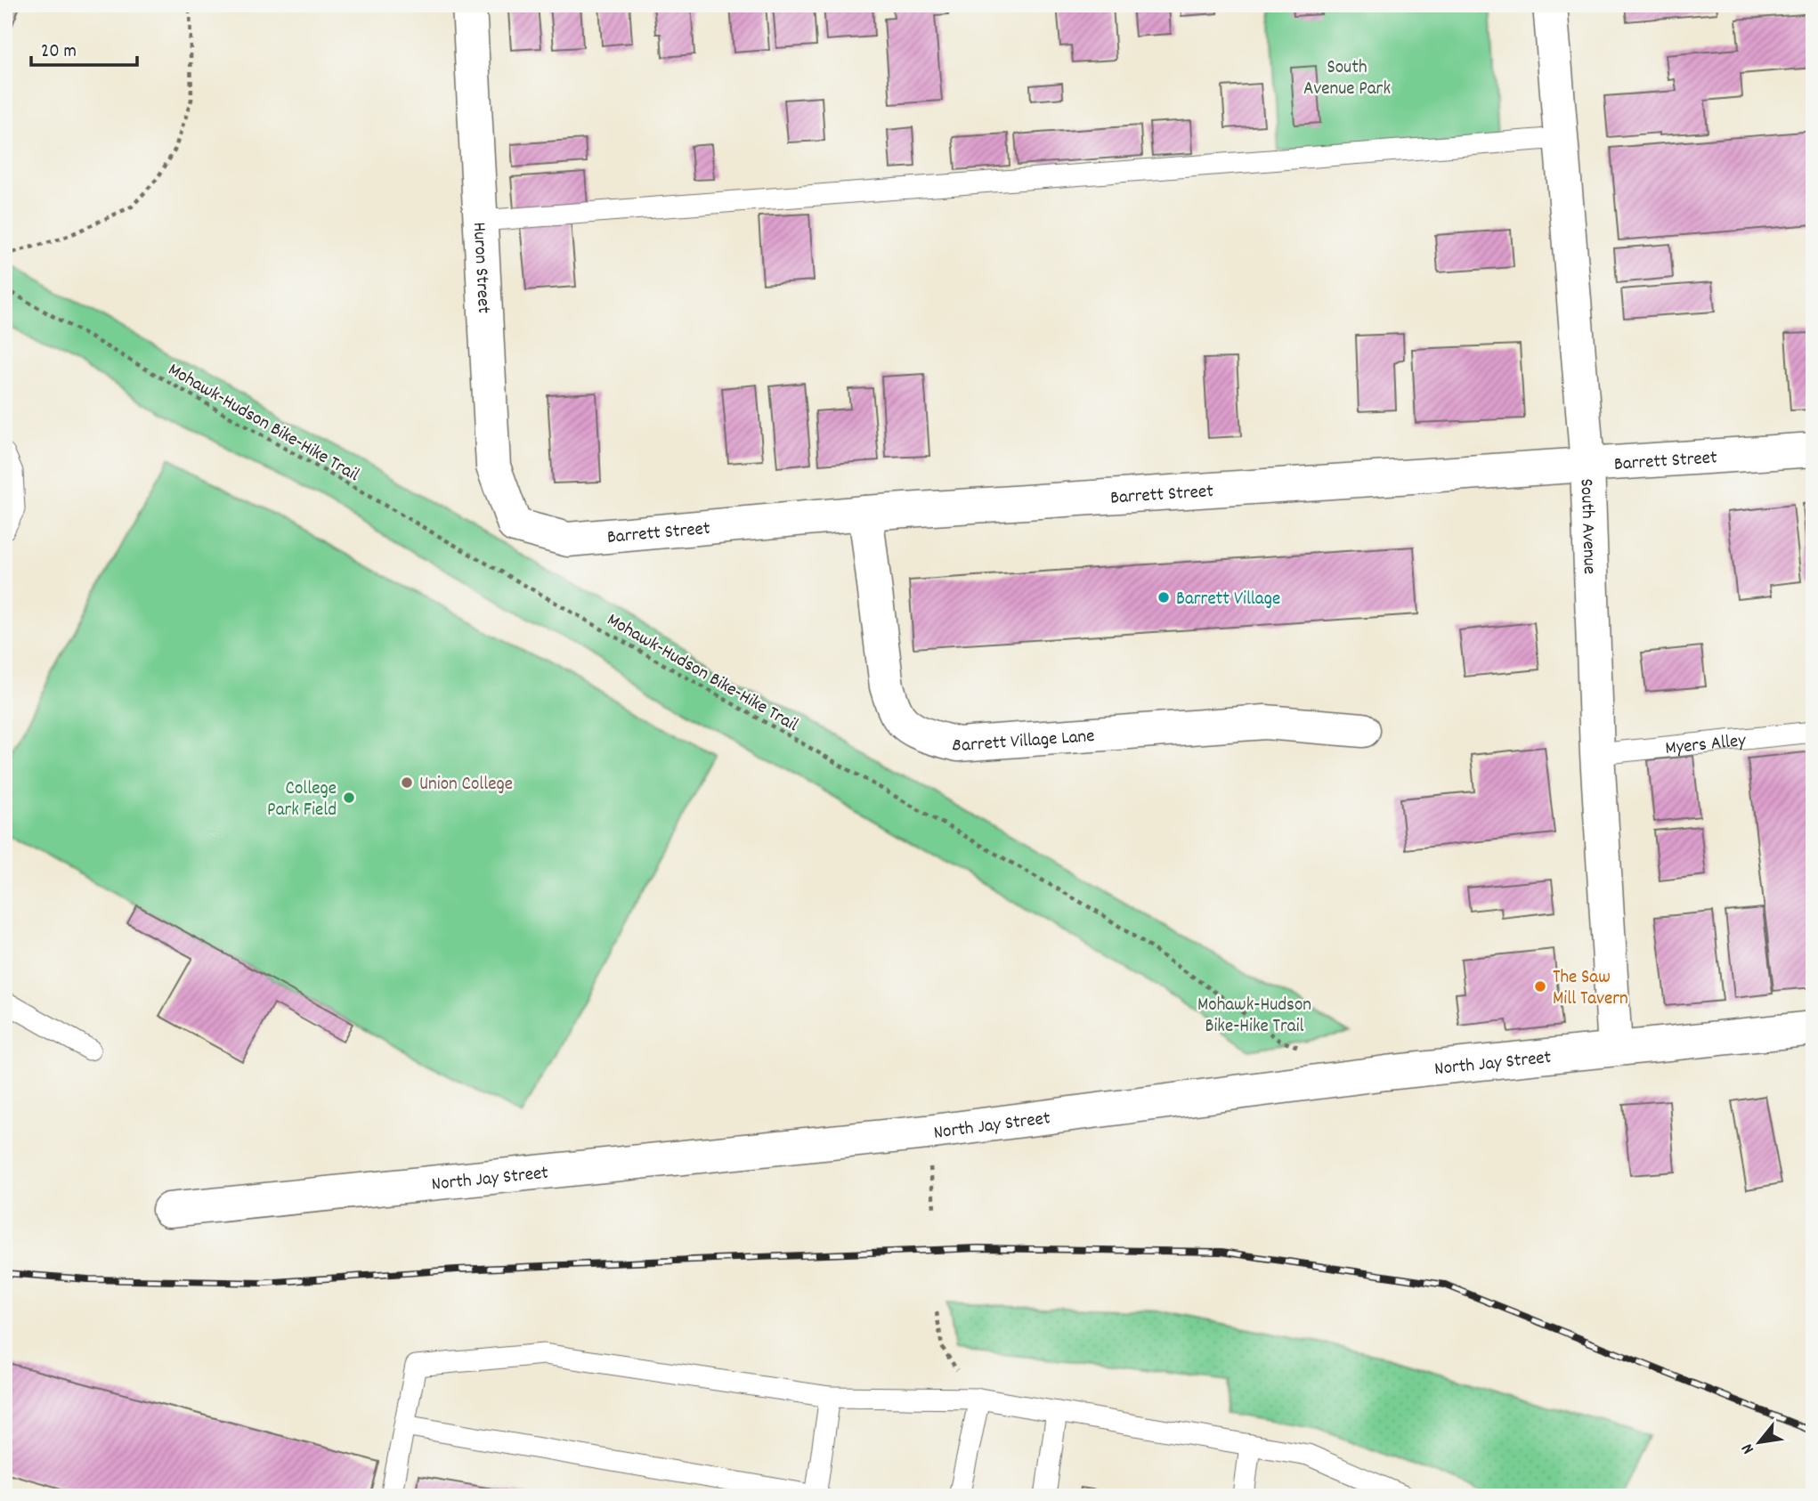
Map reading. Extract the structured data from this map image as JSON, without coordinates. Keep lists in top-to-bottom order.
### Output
{
  "streets": {
    "street": [
      "Huron Street",
      "Barrett Street",
      "South Avenue",
      "Barrett Village Lane",
      "North Jay Street"
    ],
    "lane": ["Myers Alley"],
    "path": ["Mohawk-Hudson Bike-Hike Trail"]
  },
  "crossings": [
    ["Huron Street", "Barrett Street"],
    ["Barrett Street", "South Avenue"],
    ["Barrett Street", "Barrett Village Lane"],
    ["South Avenue", "Myers Alley"],
    ["South Avenue", "North Jay Street"]
  ],
  "parks": ["South Avenue Park", "Mohawk-Hudson Bike-Hike Trail"],
  "places": [
    "Barrett Village",
    "Union College",
    "College Park Field",
    "The Saw Mill Tavern"
  ],
  "scale_bar": "20 m",
  "north": "bottom left"
}
